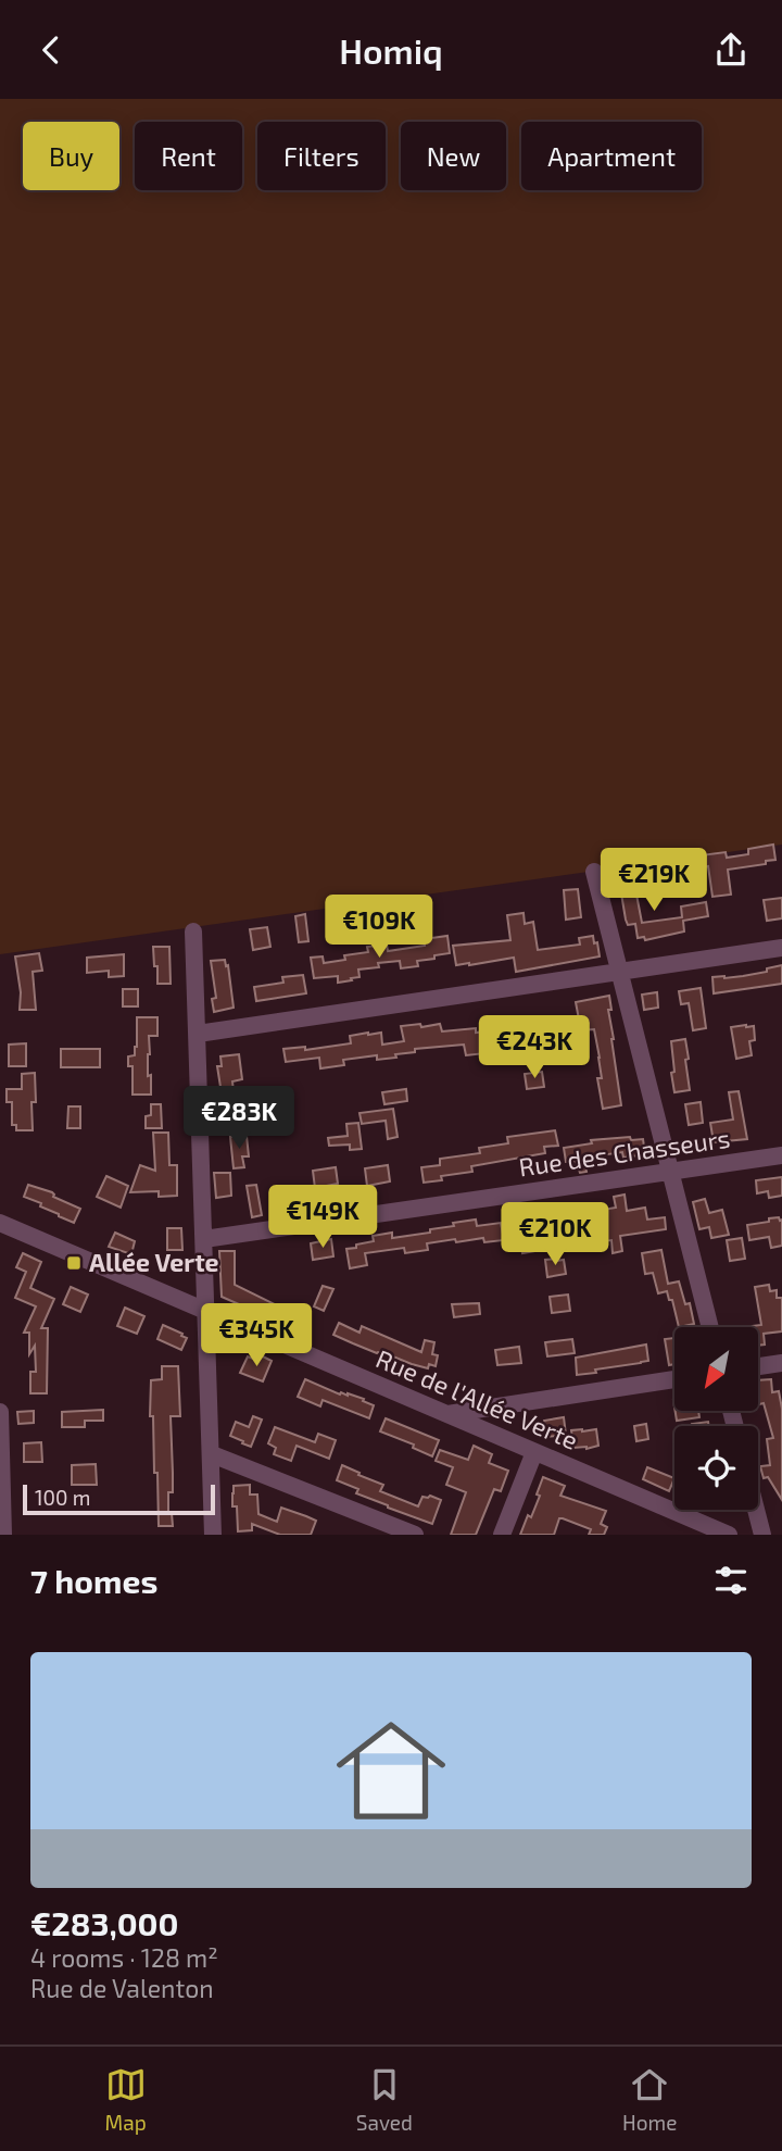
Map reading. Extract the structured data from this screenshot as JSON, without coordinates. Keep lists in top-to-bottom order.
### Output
{
  "streets": {
    "street": ["Rue des Chasseurs", "Rue de l'Allée Verte"]
  },
  "places": {
    "transit": ["Allée Verte"]
  },
  "scale_bar": "100 m",
  "north": "bottom left",
  "page": {
    "header": "Homiq",
    "chip": [
      "Buy",
      "Rent",
      "Filters",
      "New",
      "Apartment"
    ],
    "price": [
      "€219K",
      "€109K",
      "€243K",
      "€283K",
      "€149K",
      "€210K",
      "€345K"
    ],
    "scale": "100 m",
    "heading": "7 homes",
    "list": [
      {
        "name": "€283,000",
        "note": "4 rooms · 128 m² · Rue de Valenton"
      }
    ],
    "tabs": ["Map", "Saved", "Home"]
  }
}
